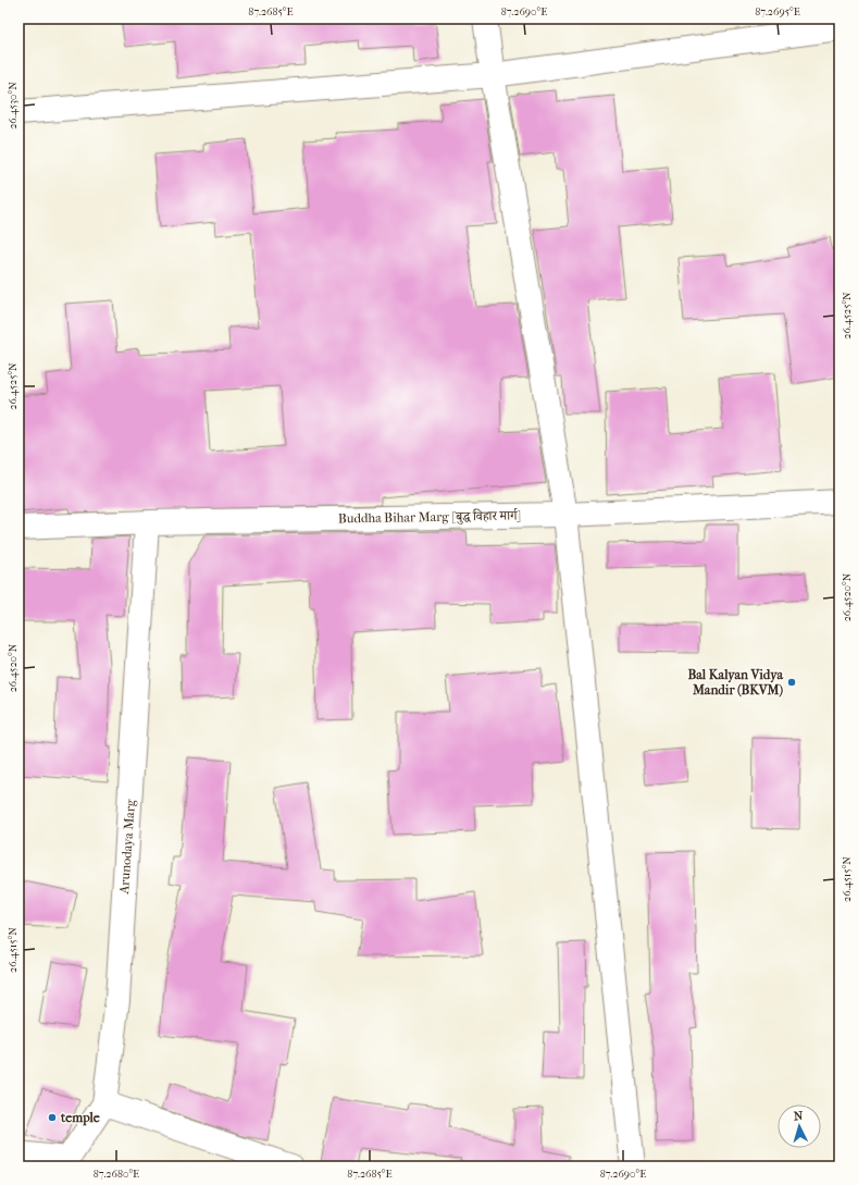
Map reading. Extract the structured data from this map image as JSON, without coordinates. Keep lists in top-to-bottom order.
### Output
{
  "streets": {
    "street": ["Buddha Bihar Marg [बुद्ध विहार मार्ग]", "Arunodaya Marg"]
  },
  "crossings": [
    ["Buddha Bihar Marg [बुद्ध विहार मार्ग]", "Arunodaya Marg"]
  ],
  "places": ["Bal Kalyan Vidya Mandir (BKVM)", "temple"],
  "north": "top",
  "coordinates": [
    "87.2685°E",
    "87.2690°E",
    "87.2695°E",
    "26.4530°N",
    "26.4525°N",
    "26.4520°N",
    "26.4515°N",
    "87.2680°E"
  ]
}
